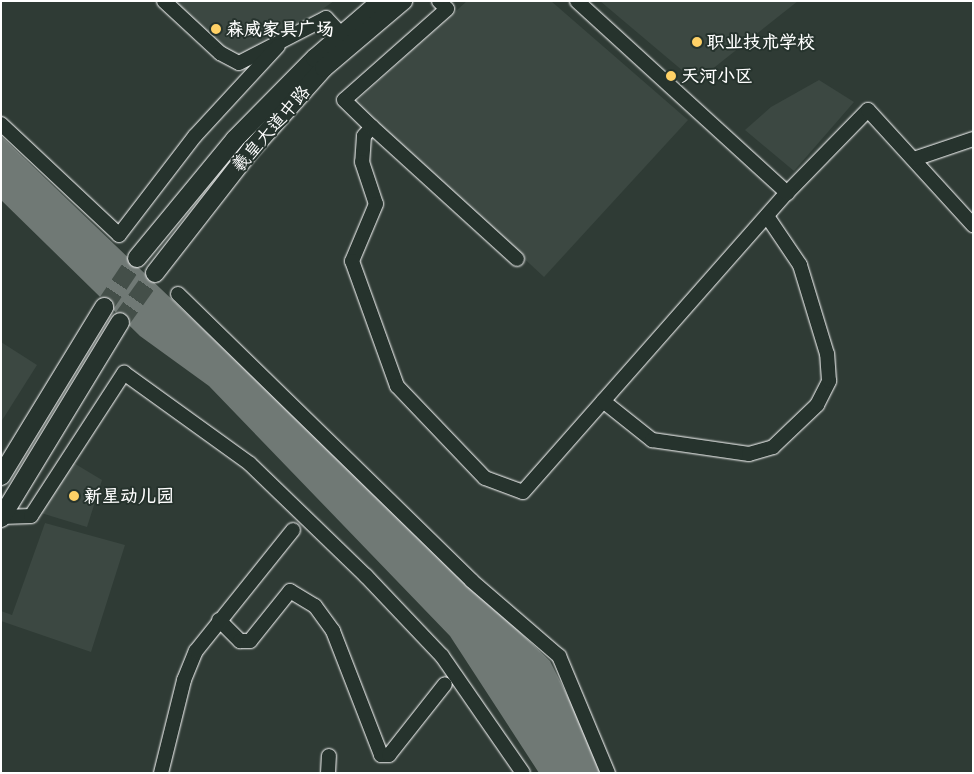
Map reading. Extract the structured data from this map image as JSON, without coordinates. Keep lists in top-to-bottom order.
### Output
{
  "streets": {
    "main road": ["羲皇大道中路"]
  },
  "places": [
    "森威家具广场",
    "职业技术学校",
    "天河小区",
    "新星动儿园"
  ]
}
